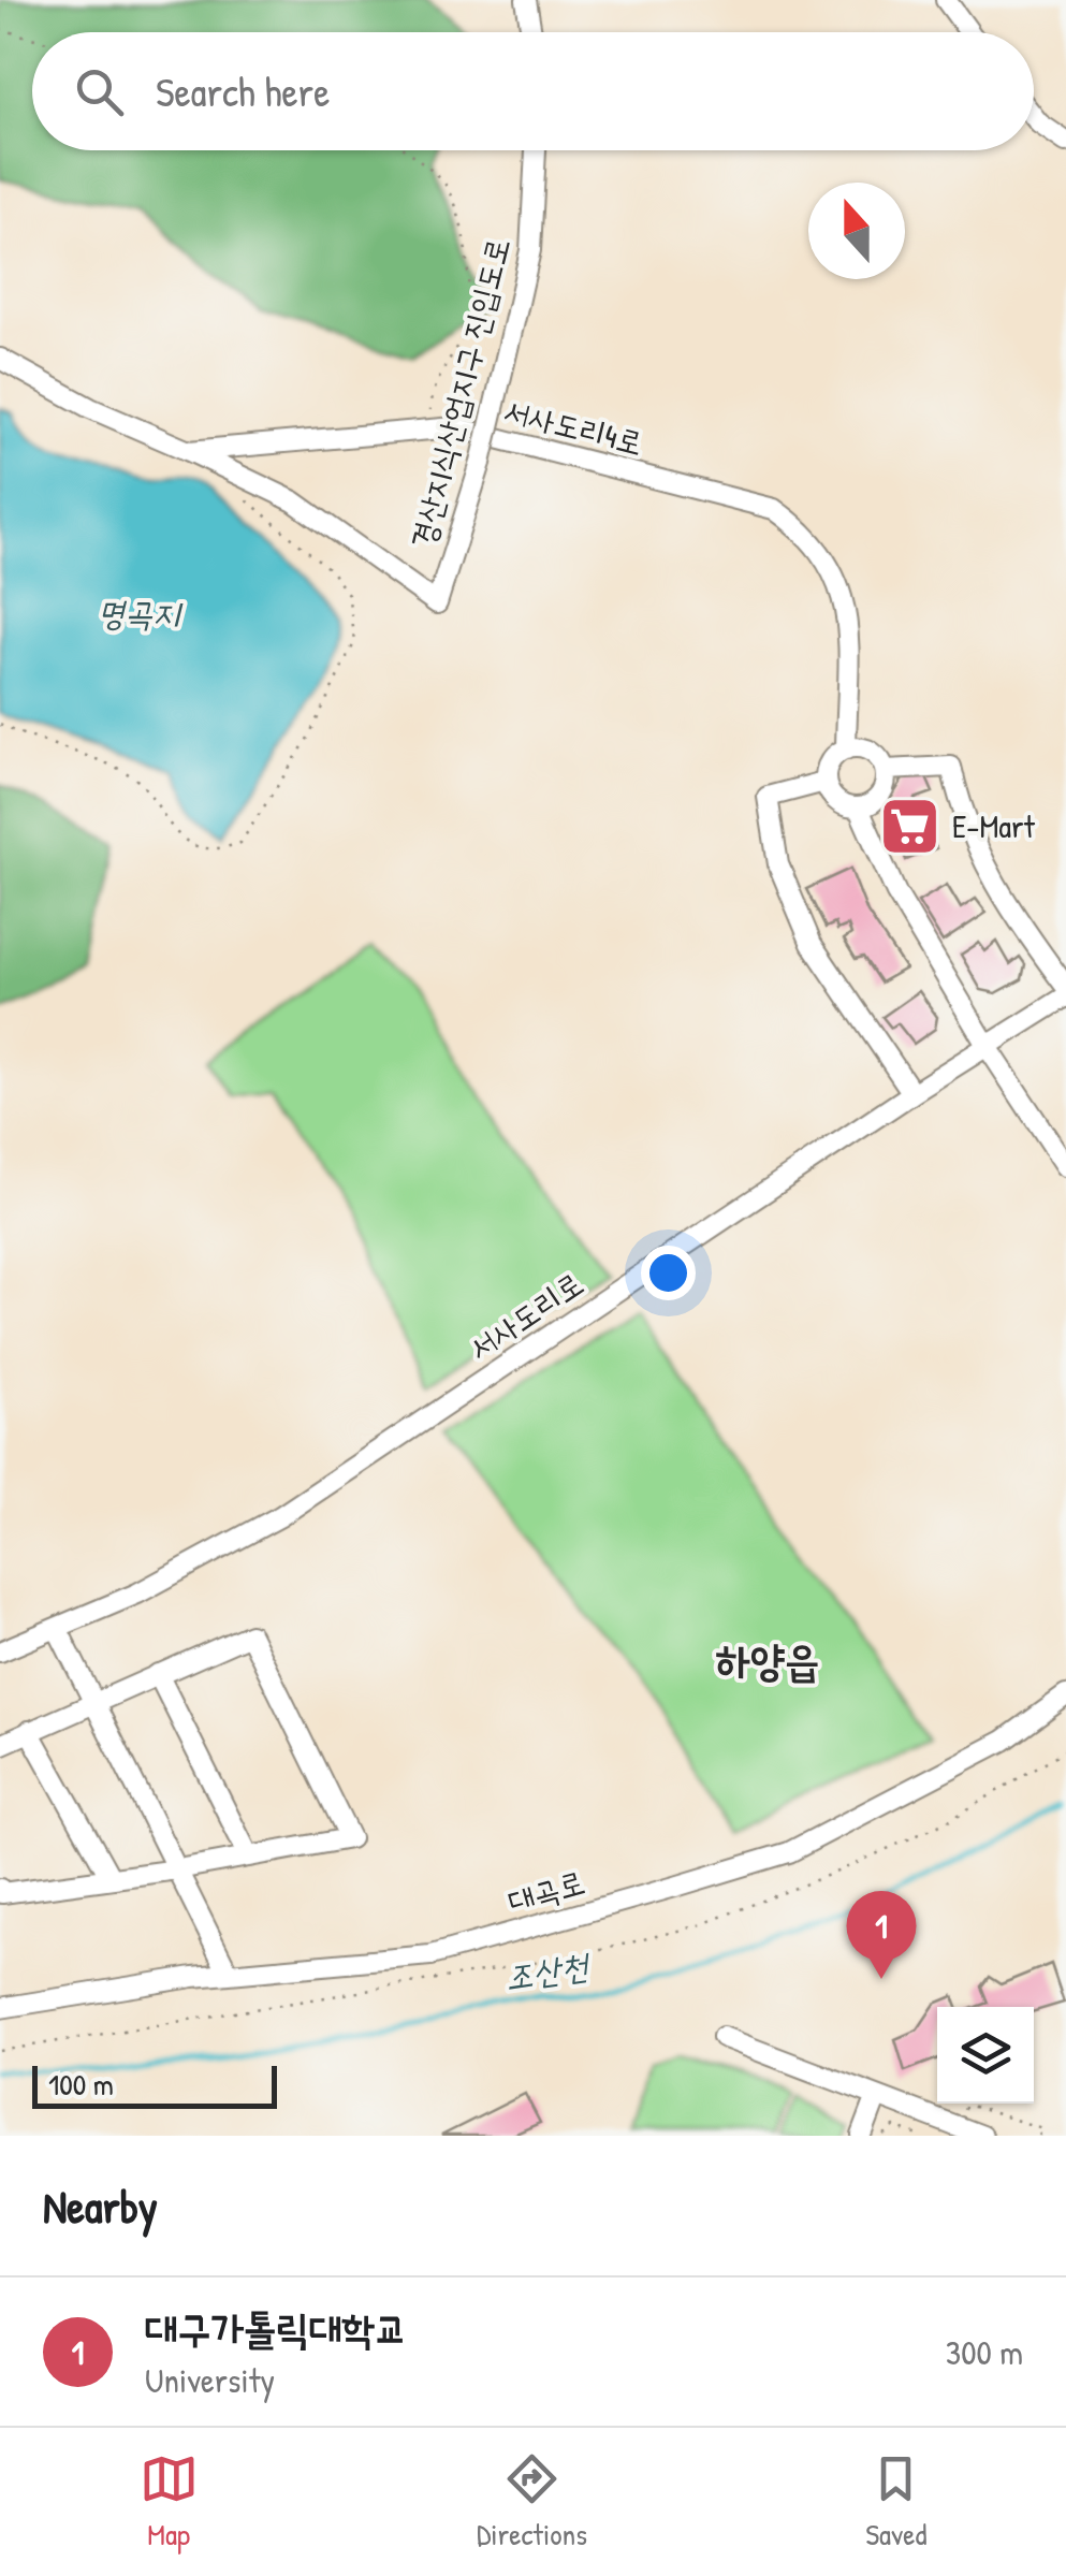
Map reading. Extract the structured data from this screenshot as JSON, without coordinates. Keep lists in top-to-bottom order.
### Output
{
  "streets": {
    "street": [
      "경산지식산업지구 진입도로",
      "서사도리4로",
      "서사도리로",
      "대곡로"
    ]
  },
  "crossings": [
    ["경산지식산업지구 진입도로", "서사도리4로"]
  ],
  "districts": ["하양읍"],
  "water": ["명곡지", "조산천"],
  "places": {
    "supermarket": ["E-Mart"]
  },
  "scale_bar": "100 m",
  "north": "top",
  "page": {
    "search": "Search here",
    "pins": "1",
    "scale": "100 m",
    "heading": "Nearby",
    "list": [
      {
        "mark": "1",
        "name": "대구가톨릭대학교",
        "note": "University",
        "value": "300 m"
      }
    ],
    "nav": ["Map", "Directions", "Saved"]
  }
}
